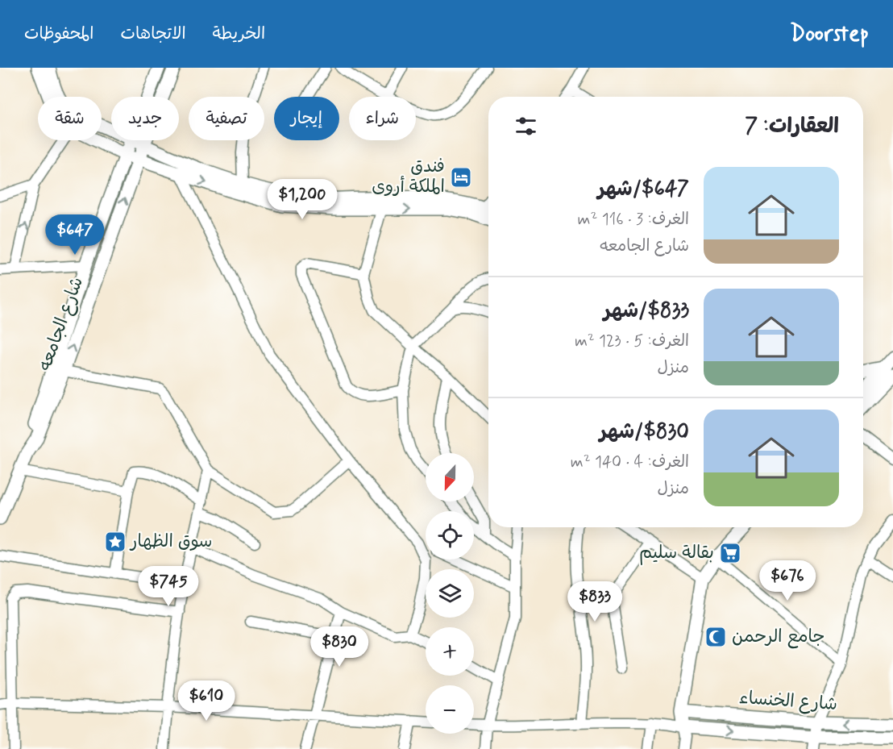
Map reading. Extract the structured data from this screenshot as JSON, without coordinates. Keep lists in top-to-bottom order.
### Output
{
  "streets": {
    "street": ["شارع الجامعه", "شارع الخنساء"]
  },
  "places": {
    "hotel": ["فندق الملكة أروى"],
    "place": ["سوق الظهار"],
    "supermarket": ["بقالة سليم"],
    "mosque": ["جامع الرحمن"]
  },
  "north": "bottom",
  "page": {
    "header": "Doorstep",
    "nav": ["الخريطة", "الاتجاهات", "المحفوظات"],
    "chip": [
      "شراء",
      "إيجار",
      "تصفية",
      "جديد",
      "شقة"
    ],
    "heading": "العقارات: 7",
    "list": [
      {
        "name": "$647/شهر",
        "note": "الغرف: 3 · 116 m² · شارع الجامعه"
      },
      {
        "name": "$833/شهر",
        "note": "الغرف: 5 · 123 m² · منزل"
      },
      {
        "name": "$830/شهر",
        "note": "الغرف: 4 · 140 m² · منزل"
      }
    ],
    "price": [
      "$1,200",
      "$647",
      "$676",
      "$745",
      "$833",
      "$830",
      "$610"
    ],
    "map_buttons": ["+", "−"]
  }
}
